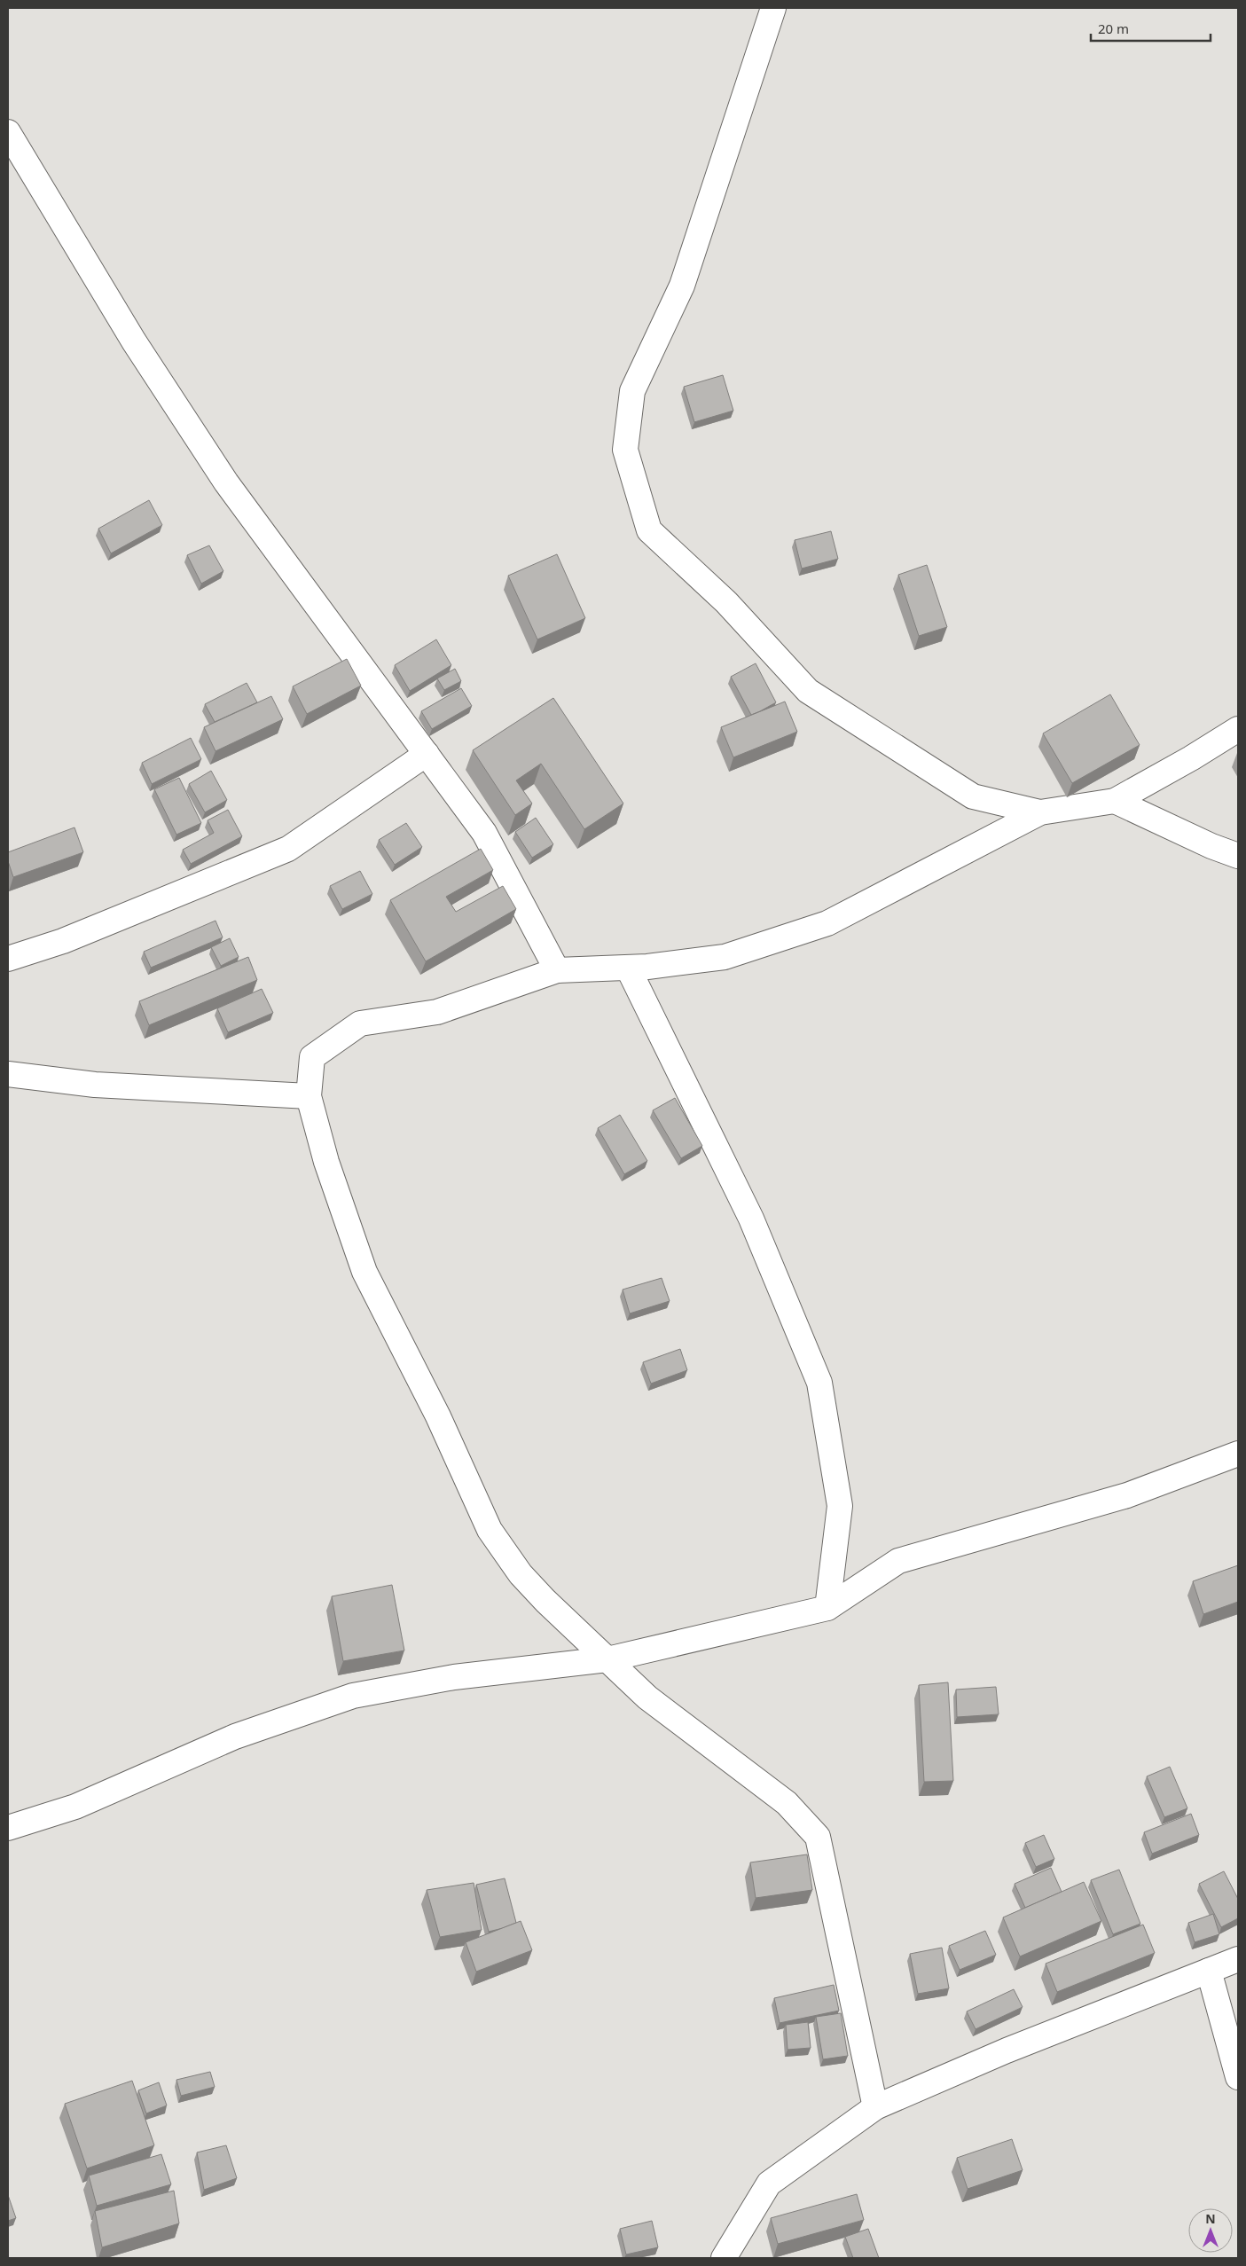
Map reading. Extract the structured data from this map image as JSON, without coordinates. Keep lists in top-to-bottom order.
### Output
{
  "scale_bar": "20 m",
  "north": "top"
}
